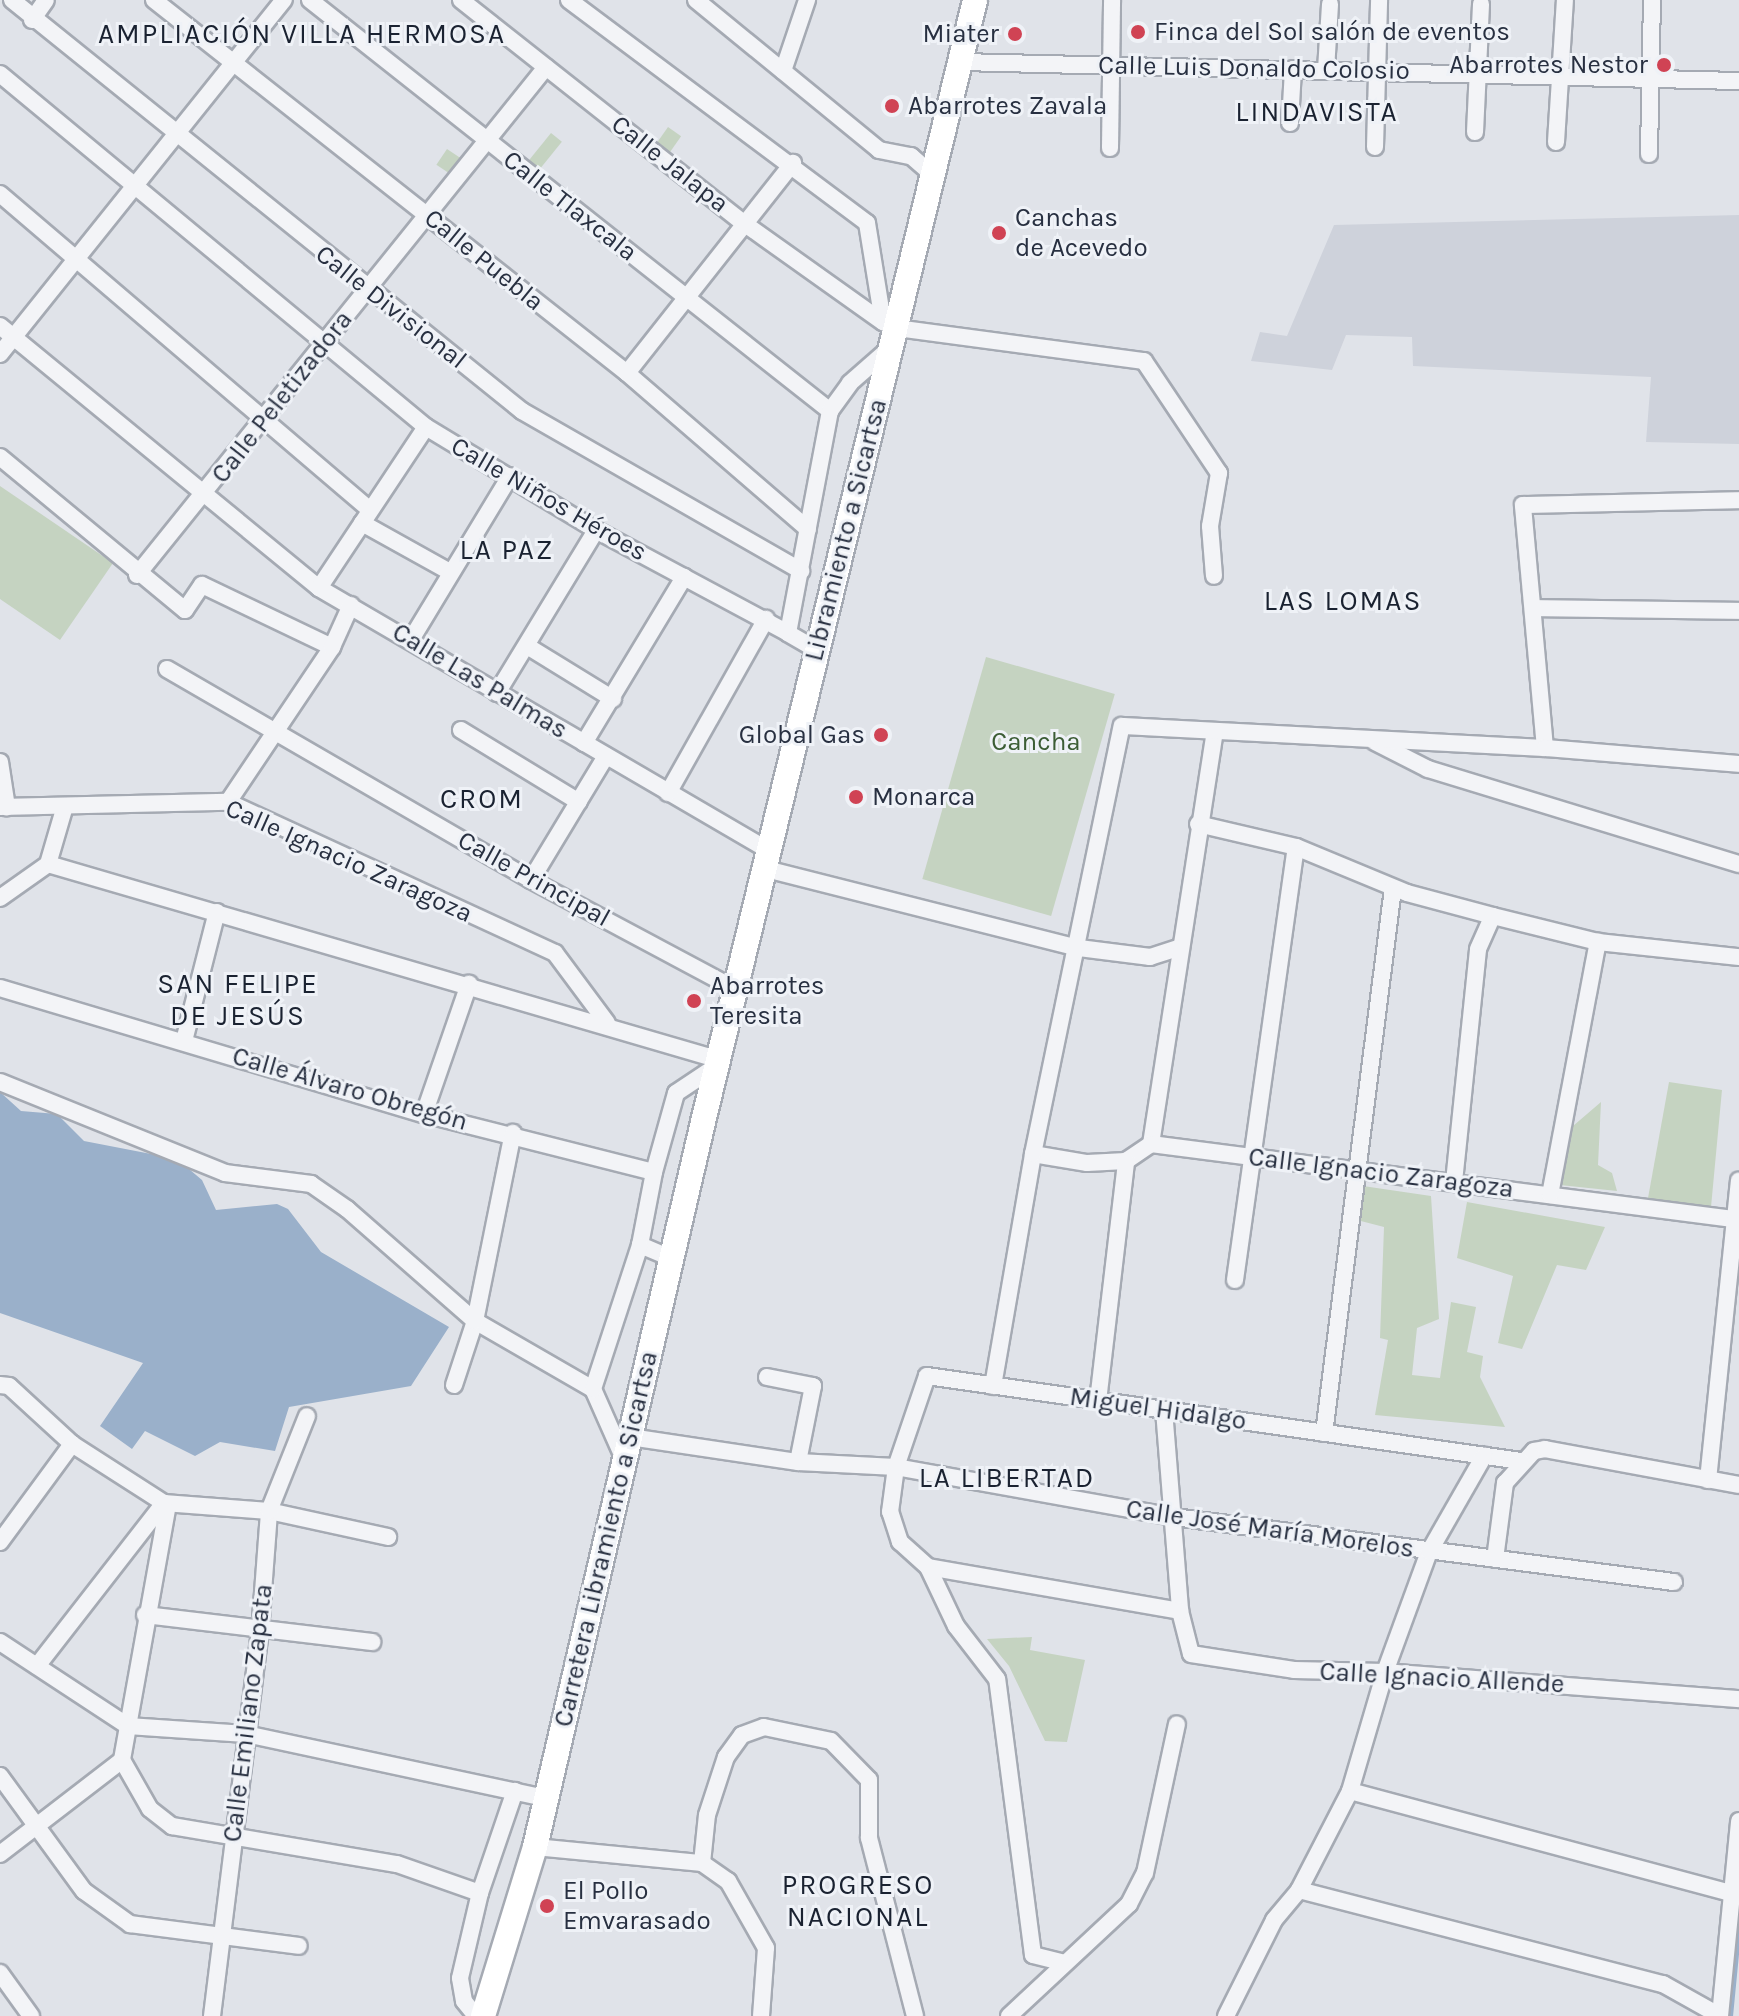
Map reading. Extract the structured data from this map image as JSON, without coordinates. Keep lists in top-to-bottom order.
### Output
{
  "streets": {
    "main road": ["Libramiento a Sicartsa", "Carretera Libramiento a Sicartsa"],
    "street": [
      "Calle Luis Donaldo Colosio",
      "Calle Jalapa",
      "Calle Tlaxcala",
      "Calle Puebla",
      "Calle Divisional",
      "Calle Peletizadora",
      "Calle Niños Héroes",
      "Calle Las Palmas",
      "Calle Ignacio Zaragoza",
      "Calle Principal",
      "Calle Álvaro Obregón",
      "Miguel Hidalgo",
      "Calle José María Morelos",
      "Calle Ignacio Allende",
      "Calle Emiliano Zapata"
    ]
  },
  "crossings": [
    ["Calle Luis Donaldo Colosio", "Libramiento a Sicartsa"],
    ["Calle Jalapa", "Calle Peletizadora"],
    ["Calle Jalapa", "Libramiento a Sicartsa"],
    ["Calle Tlaxcala", "Calle Peletizadora"],
    ["Calle Puebla", "Calle Peletizadora"],
    ["Calle Divisional", "Calle Peletizadora"],
    ["Calle Peletizadora", "Calle Niños Héroes"],
    ["Calle Peletizadora", "Calle Las Palmas"],
    ["Calle Niños Héroes", "Libramiento a Sicartsa"],
    ["Libramiento a Sicartsa", "Calle Las Palmas"],
    ["Libramiento a Sicartsa", "Calle Principal"],
    ["Libramiento a Sicartsa", "Carretera Libramiento a Sicartsa"],
    ["Miguel Hidalgo", "Calle José María Morelos"],
    ["Calle José María Morelos", "Carretera Libramiento a Sicartsa"]
  ],
  "districts": [
    "AMPLIACIÓN VILLA HERMOSA",
    "LINDAVISTA",
    "LA PAZ",
    "LAS LOMAS",
    "CROM",
    "SAN FELIPE DE JESÚS",
    "LA LIBERTAD",
    "PROGRESO NACIONAL"
  ],
  "parks": ["Cancha"],
  "places": [
    "Finca del Sol salón de eventos",
    "Miater",
    "Abarrotes Nestor",
    "Abarrotes Zavala",
    "Canchas de Acevedo",
    "Global Gas",
    "Monarca",
    "Abarrotes Teresita",
    "El Pollo Emvarasado"
  ]
}
